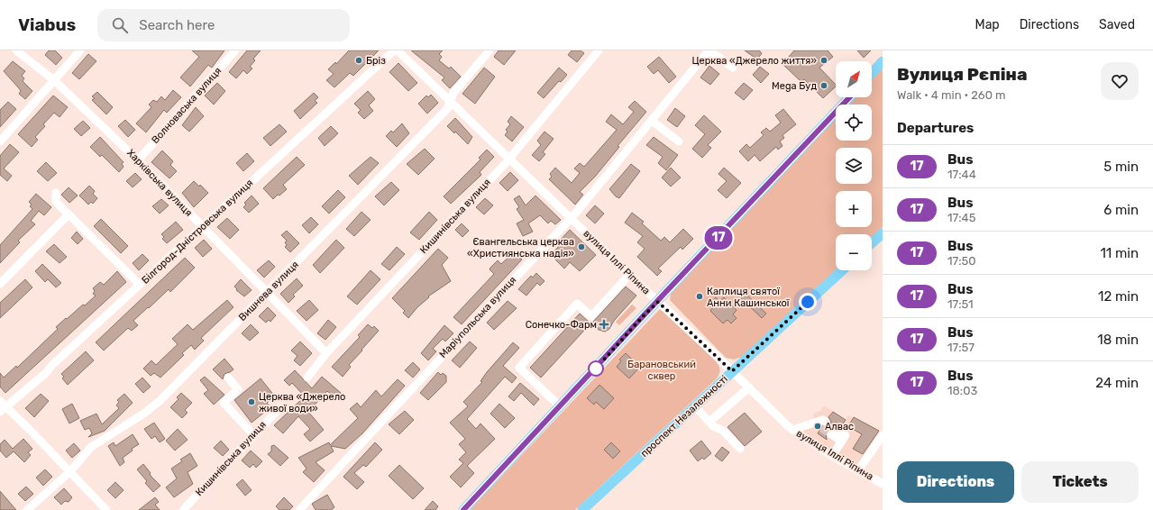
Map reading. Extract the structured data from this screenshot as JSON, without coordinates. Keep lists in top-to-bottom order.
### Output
{
  "streets": {
    "main road": ["проспект Незалежності"],
    "street": [
      "Волноваська вулиця",
      "Харківська вулиця",
      "Кишинівська вулиця",
      "Білгород-Дністровська вулиця",
      "вулиця Іллі Ріпина",
      "Вишнева вулиця",
      "Маріупольська вулиця"
    ]
  },
  "crossings": [
    ["Волноваська вулиця", "Харківська вулиця"],
    ["Харківська вулиця", "Кишинівська вулиця"],
    ["Харківська вулиця", "Білгород-Дністровська вулиця"],
    ["Харківська вулиця", "Вишнева вулиця"],
    ["Кишинівська вулиця", "вулиця Іллі Ріпина"],
    ["вулиця Іллі Ріпина", "Вишнева вулиця"],
    ["вулиця Іллі Ріпина", "Маріупольська вулиця"],
    ["вулиця Іллі Ріпина", "проспект Незалежності"]
  ],
  "parks": ["Барановський сквер"],
  "places": {
    "other": [
      "Бріз",
      "Церква «Джерело життя»",
      "Mega Буд",
      "Євангельська церква «Християнська надія»",
      "Каплиця cвятої Анни Кашинської",
      "Церква «Джерело живої води»",
      "Алвас"
    ],
    "health": ["Сонечко-Фарм"]
  },
  "lines": ["bus line 17"],
  "north": "top right",
  "page": {
    "header": "Viabus",
    "search": "Search here",
    "nav": ["Map", "Directions", "Saved"],
    "on_map": "17",
    "heading": [
      ["Вулиця Рєпіна", "Walk · 4 min · 260 m"],
      "Departures"
    ],
    "map_buttons": ["+", "−"],
    "list": [
      {
        "mark": "17",
        "name": "Bus",
        "note": "17:44",
        "value": "5 min"
      },
      {
        "mark": "17",
        "name": "Bus",
        "note": "17:45",
        "value": "6 min"
      },
      {
        "mark": "17",
        "name": "Bus",
        "note": "17:50",
        "value": "11 min"
      },
      {
        "mark": "17",
        "name": "Bus",
        "note": "17:51",
        "value": "12 min"
      },
      {
        "mark": "17",
        "name": "Bus",
        "note": "17:57",
        "value": "18 min"
      },
      {
        "mark": "17",
        "name": "Bus",
        "note": "18:03",
        "value": "24 min"
      }
    ],
    "buttons": ["Directions", "Tickets"]
  }
}
